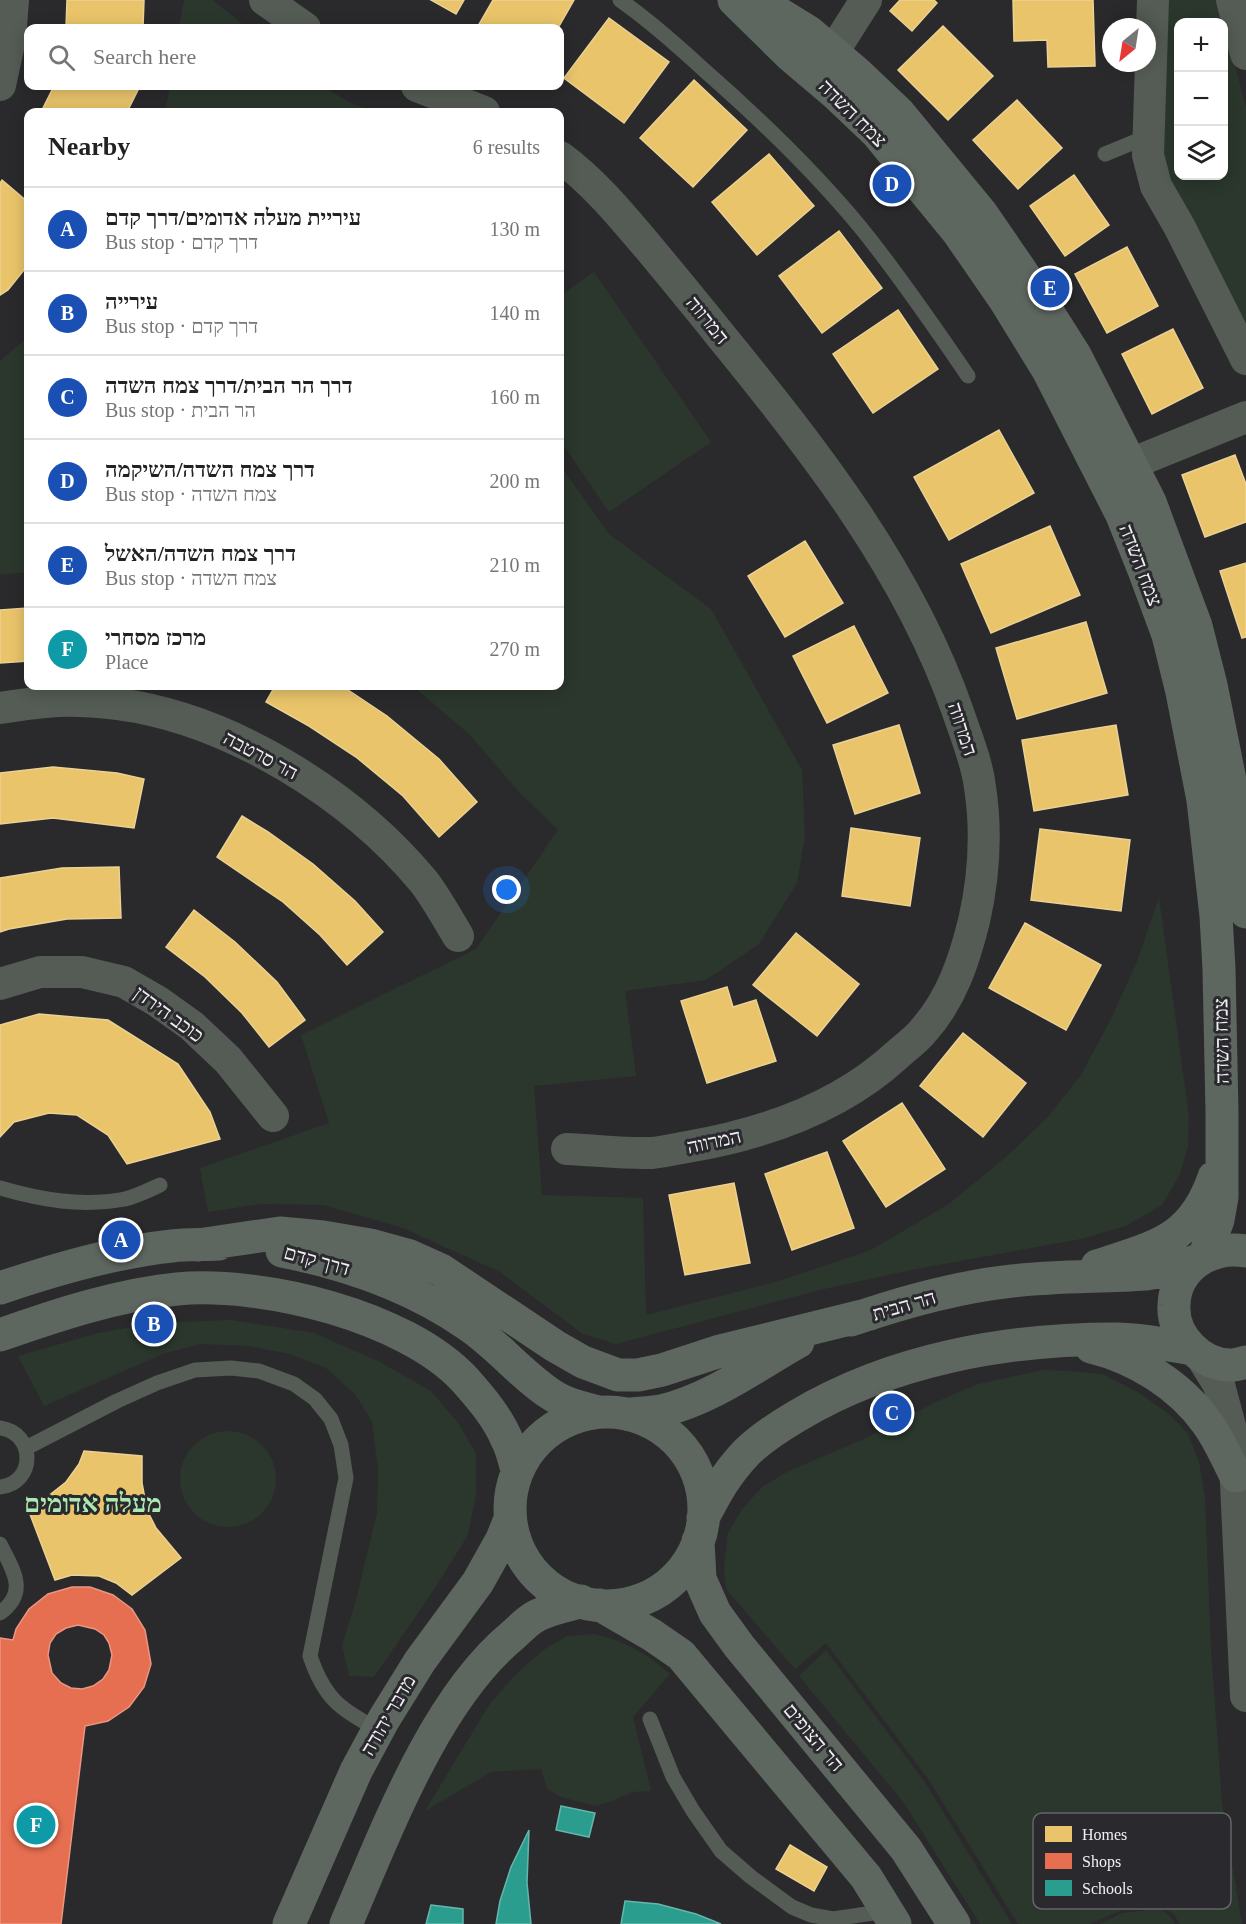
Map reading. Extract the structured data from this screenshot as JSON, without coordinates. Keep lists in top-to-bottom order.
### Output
{
  "streets": {
    "main road": [
      "צמח השדה",
      "דרך קדם",
      "הר הבית",
      "מדבר יהודה",
      "הר הצופים"
    ],
    "street": ["המרווה", "הר סרטבה", "כוכב הירדן"]
  },
  "crossings": [
    ["צמח השדה", "הר הבית"],
    ["דרך קדם", "הר הבית"],
    ["דרך קדם", "מדבר יהודה"],
    ["דרך קדם", "הר הצופים"],
    ["הר הבית", "מדבר יהודה"],
    ["הר הבית", "הר הצופים"],
    ["מדבר יהודה", "הר הצופים"]
  ],
  "districts": ["מעלה אדומים"],
  "legend": ["Homes", "Shops", "Schools"],
  "north": "bottom left",
  "page": {
    "map_buttons": ["+", "−"],
    "search": "Search here",
    "heading": ["Nearby", "6 results"],
    "pins": [
      "D",
      "E",
      "A",
      "B",
      "C",
      "F"
    ],
    "list": [
      {
        "mark": "A",
        "name": "עיריית מעלה אדומים/דרך קדם",
        "note": "Bus stop · דרך קדם",
        "value": "130 m"
      },
      {
        "mark": "B",
        "name": "עירייה",
        "note": "Bus stop · דרך קדם",
        "value": "140 m"
      },
      {
        "mark": "C",
        "name": "דרך הר הבית/דרך צמח השדה",
        "note": "Bus stop · הר הבית",
        "value": "160 m"
      },
      {
        "mark": "D",
        "name": "דרך צמח השדה/השיקמה",
        "note": "Bus stop · צמח השדה",
        "value": "200 m"
      },
      {
        "mark": "E",
        "name": "דרך צמח השדה/האשל",
        "note": "Bus stop · צמח השדה",
        "value": "210 m"
      },
      {
        "mark": "F",
        "name": "מרכז מסחרי",
        "note": "Place",
        "value": "270 m"
      }
    ]
  }
}
